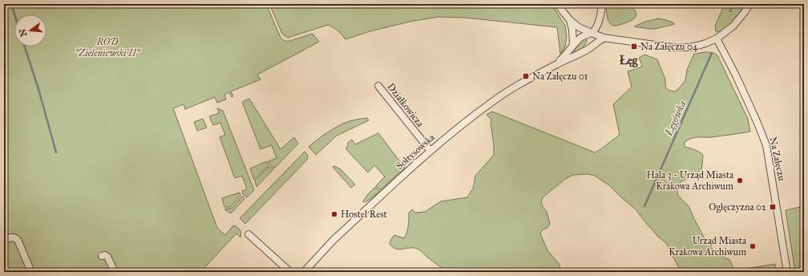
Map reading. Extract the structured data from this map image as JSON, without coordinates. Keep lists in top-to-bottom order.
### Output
{
  "streets": {
    "street": ["Działkowicza", "Sołtysowska", "Na Załęczu"]
  },
  "crossings": [
    ["Działkowicza", "Sołtysowska"]
  ],
  "districts": ["Łęg"],
  "water": ["Łęgówka"],
  "parks": ["ROD \"Zieleniewski II\""],
  "places": {
    "transit": ["Na Załęczu 04", "Na Załęczu 01", "Ogłęczyzna 02"],
    "other": ["Hala 3 - Urząd Miasta Krakowa Archiwum", "Hostel Rest", "Urząd Miasta Krakowa Archiwum"]
  },
  "north": "left"
}
